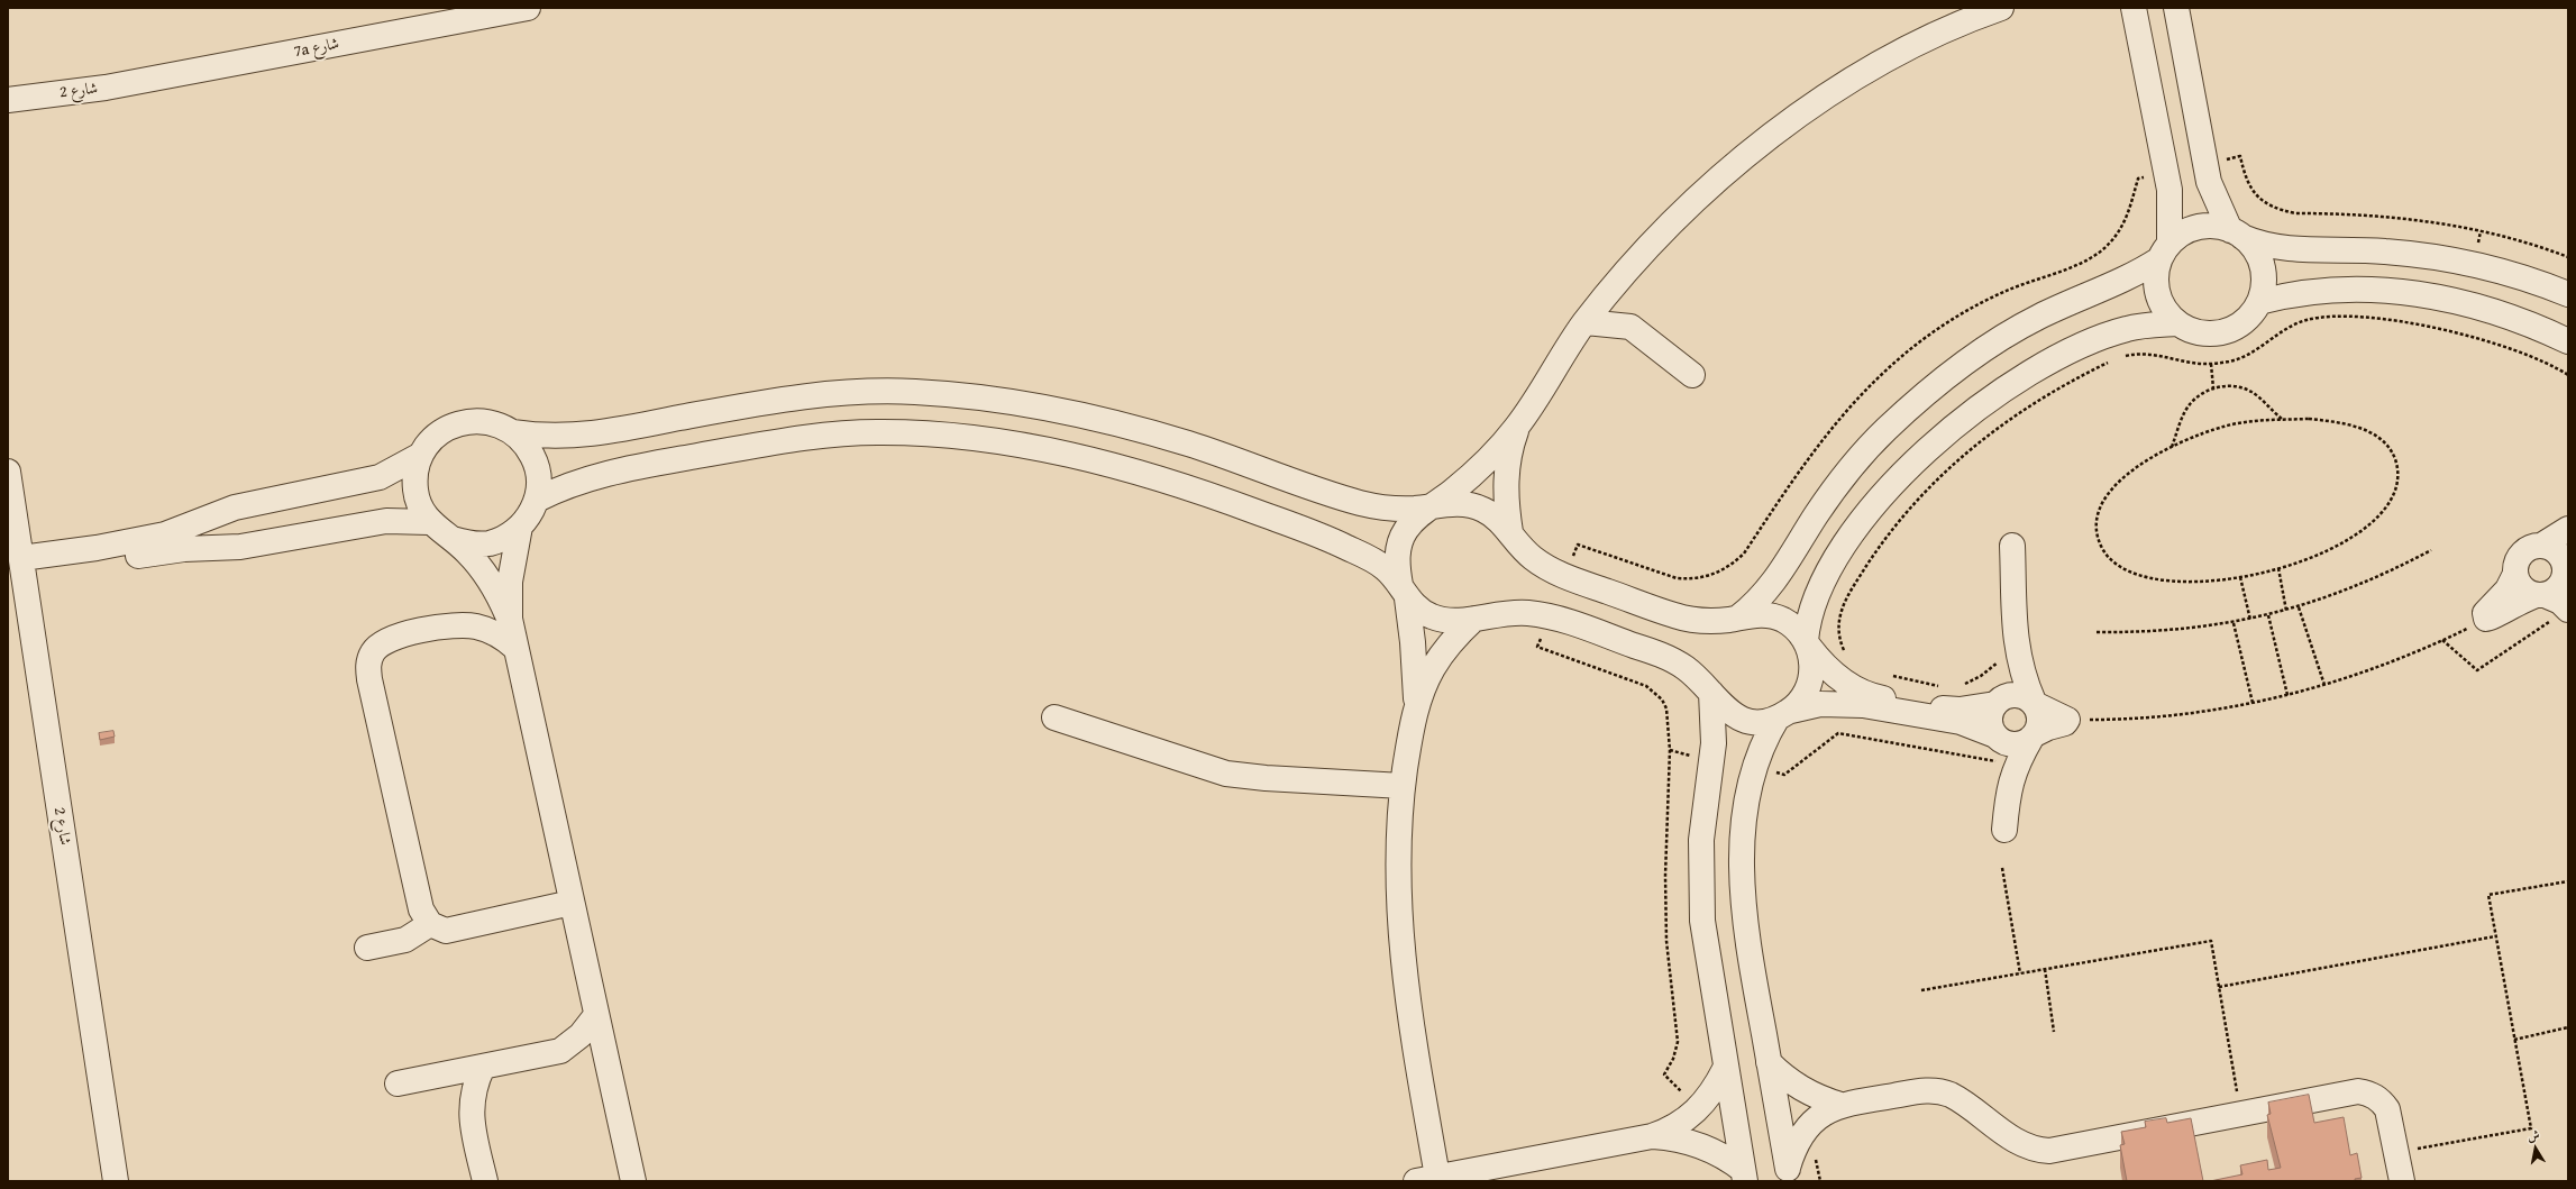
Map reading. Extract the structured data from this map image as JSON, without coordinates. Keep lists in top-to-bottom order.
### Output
{
  "streets": {
    "street": ["7a شارع", "شارع 2"]
  },
  "crossings": [
    ["7a شارع", "شارع 2"]
  ],
  "north": "top"
}
